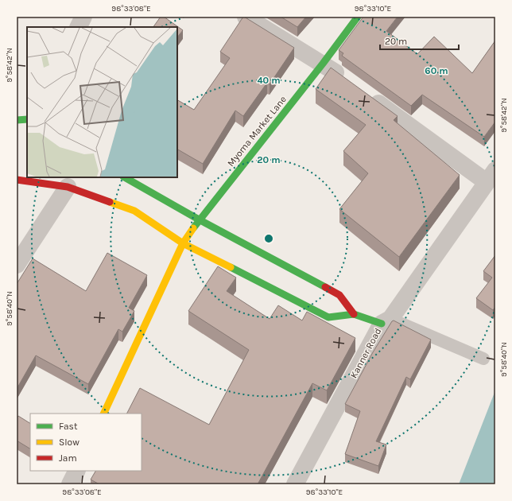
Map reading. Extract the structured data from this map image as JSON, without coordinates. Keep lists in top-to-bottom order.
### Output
{
  "streets": {
    "main road": ["Myoma Market Lane"],
    "street": ["Kanner Road"]
  },
  "legend": ["Fast", "Slow", "Jam"],
  "scale_bar": "20 m",
  "coordinates": [
    "98°33'08\"E",
    "98°33'10\"E",
    "9°58'42\"N",
    "9°58'40\"N"
  ],
  "rings": ["60 m", "40 m", "20 m"]
}
